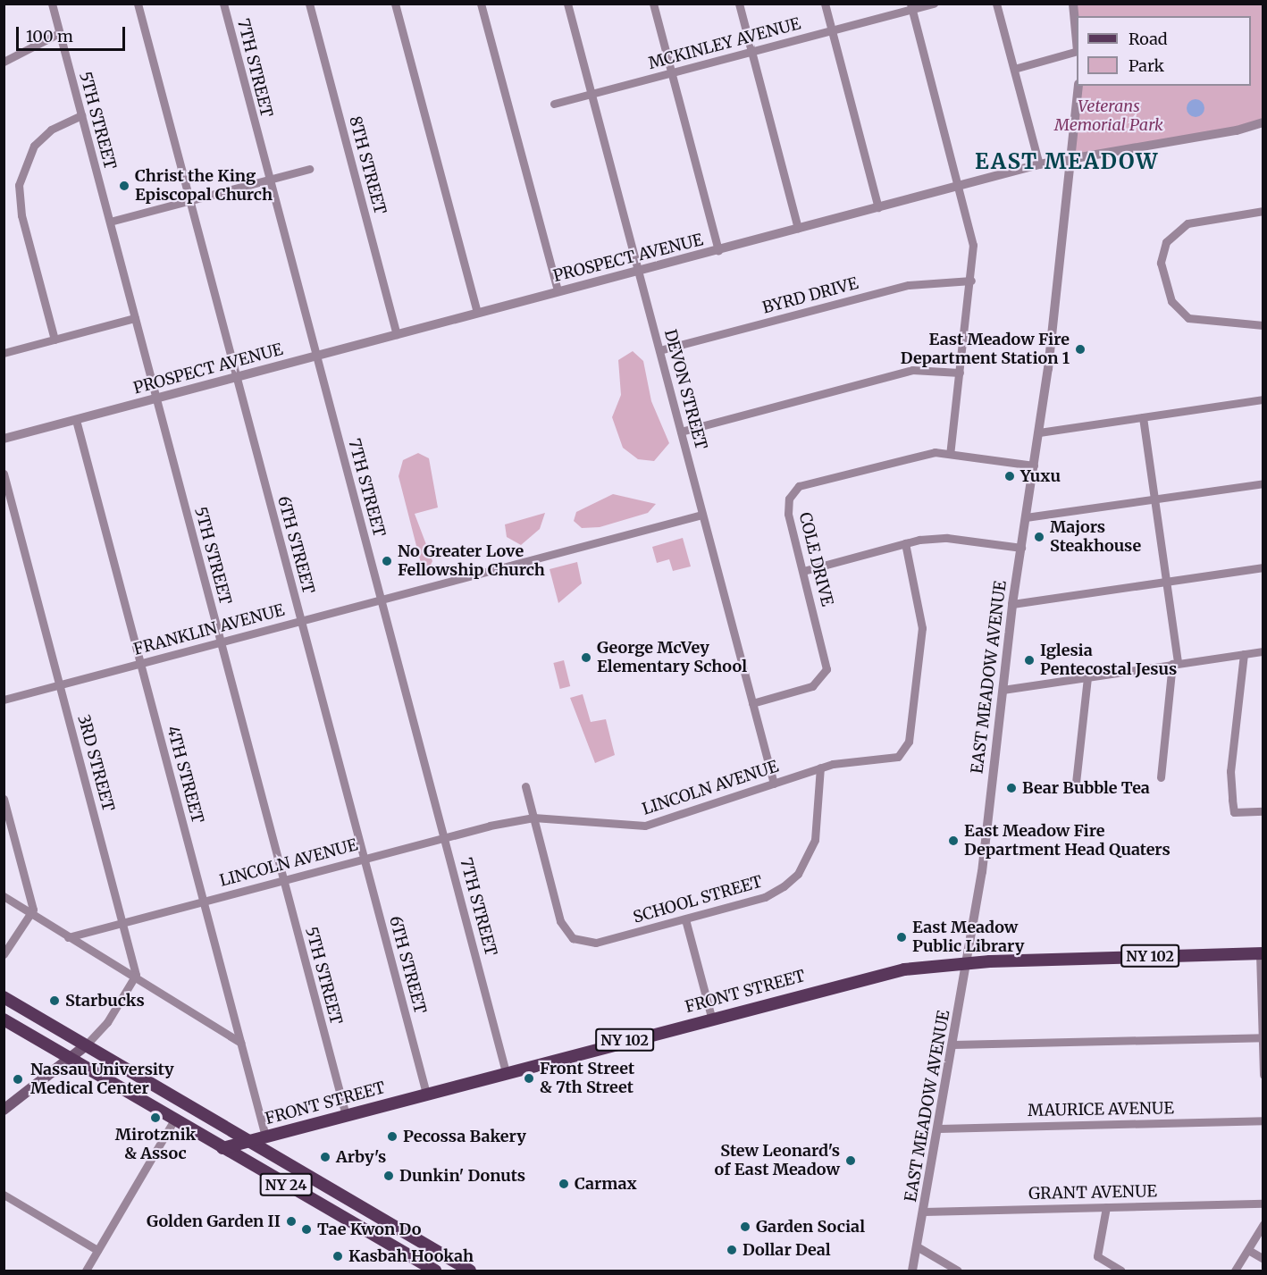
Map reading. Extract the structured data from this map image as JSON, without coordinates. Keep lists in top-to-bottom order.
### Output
{
  "streets": {
    "main road": ["NY 102", "FRONT STREET", "NY 24"],
    "street": [
      "MCKINLEY AVENUE",
      "7TH STREET",
      "5TH STREET",
      "8TH STREET",
      "PROSPECT AVENUE",
      "BYRD DRIVE",
      "DEVON STREET",
      "6TH STREET",
      "COLE DRIVE",
      "FRANKLIN AVENUE",
      "EAST MEADOW AVENUE",
      "3RD STREET",
      "4TH STREET",
      "LINCOLN AVENUE",
      "SCHOOL STREET",
      "MAURICE AVENUE",
      "GRANT AVENUE"
    ]
  },
  "crossings": [
    ["MCKINLEY AVENUE", "DEVON STREET"],
    ["7TH STREET", "PROSPECT AVENUE"],
    ["7TH STREET", "FRANKLIN AVENUE"],
    ["7TH STREET", "LINCOLN AVENUE"],
    ["7TH STREET", "FRONT STREET"],
    ["5TH STREET", "PROSPECT AVENUE"],
    ["5TH STREET", "FRANKLIN AVENUE"],
    ["5TH STREET", "LINCOLN AVENUE"],
    ["5TH STREET", "FRONT STREET"],
    ["8TH STREET", "PROSPECT AVENUE"],
    ["PROSPECT AVENUE", "DEVON STREET"],
    ["PROSPECT AVENUE", "6TH STREET"],
    ["PROSPECT AVENUE", "EAST MEADOW AVENUE"],
    ["PROSPECT AVENUE", "4TH STREET"],
    ["BYRD DRIVE", "DEVON STREET"],
    ["DEVON STREET", "COLE DRIVE"],
    ["DEVON STREET", "FRANKLIN AVENUE"],
    ["DEVON STREET", "LINCOLN AVENUE"],
    ["6TH STREET", "FRANKLIN AVENUE"],
    ["6TH STREET", "LINCOLN AVENUE"],
    ["6TH STREET", "FRONT STREET"],
    ["COLE DRIVE", "EAST MEADOW AVENUE"],
    ["FRANKLIN AVENUE", "3RD STREET"],
    ["FRANKLIN AVENUE", "4TH STREET"],
    ["EAST MEADOW AVENUE", "FRONT STREET"],
    ["EAST MEADOW AVENUE", "MAURICE AVENUE"],
    ["EAST MEADOW AVENUE", "GRANT AVENUE"],
    ["3RD STREET", "LINCOLN AVENUE"],
    ["4TH STREET", "LINCOLN AVENUE"],
    ["4TH STREET", "FRONT STREET"],
    ["LINCOLN AVENUE", "SCHOOL STREET"],
    ["FRONT STREET", "NY 24"]
  ],
  "districts": ["EAST MEADOW"],
  "parks": ["Veterans Memorial Park"],
  "places": [
    "Christ the King Episcopal Church",
    "East Meadow Fire Department Station 1",
    "Yuxu",
    "Majors Steakhouse",
    "No Greater Love Fellowship Church",
    "George McVey Elementary School",
    "Iglesia Pentecostal Jesus",
    "Bear Bubble Tea",
    "East Meadow Fire Department Head Quaters",
    "East Meadow Public Library",
    "Starbucks",
    "Front Street & 7th Street",
    "Nassau University Medical Center",
    "Mirotznik & Assoc",
    "Pecossa Bakery",
    "Arby's",
    "Stew Leonard's of East Meadow",
    "Dunkin' Donuts",
    "Carmax",
    "Golden Garden II",
    "Garden Social",
    "Tae Kwon Do",
    "Dollar Deal",
    "Kasbah Hookah"
  ],
  "legend": ["Road", "Park"],
  "scale_bar": "100 m"
}
